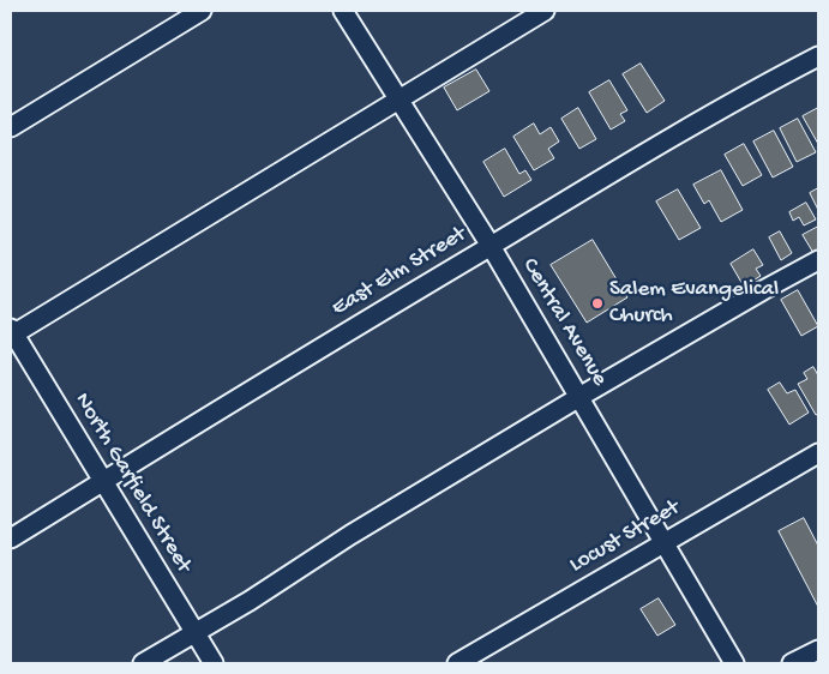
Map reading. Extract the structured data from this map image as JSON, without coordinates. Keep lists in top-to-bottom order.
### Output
{
  "streets": {
    "street": [
      "East Elm Street",
      "Central Avenue",
      "North Garfield Street",
      "Locust Street"
    ]
  },
  "crossings": [
    ["East Elm Street", "Central Avenue"],
    ["East Elm Street", "North Garfield Street"],
    ["Central Avenue", "Locust Street"]
  ],
  "places": ["Salem Evangelical Church"]
}
